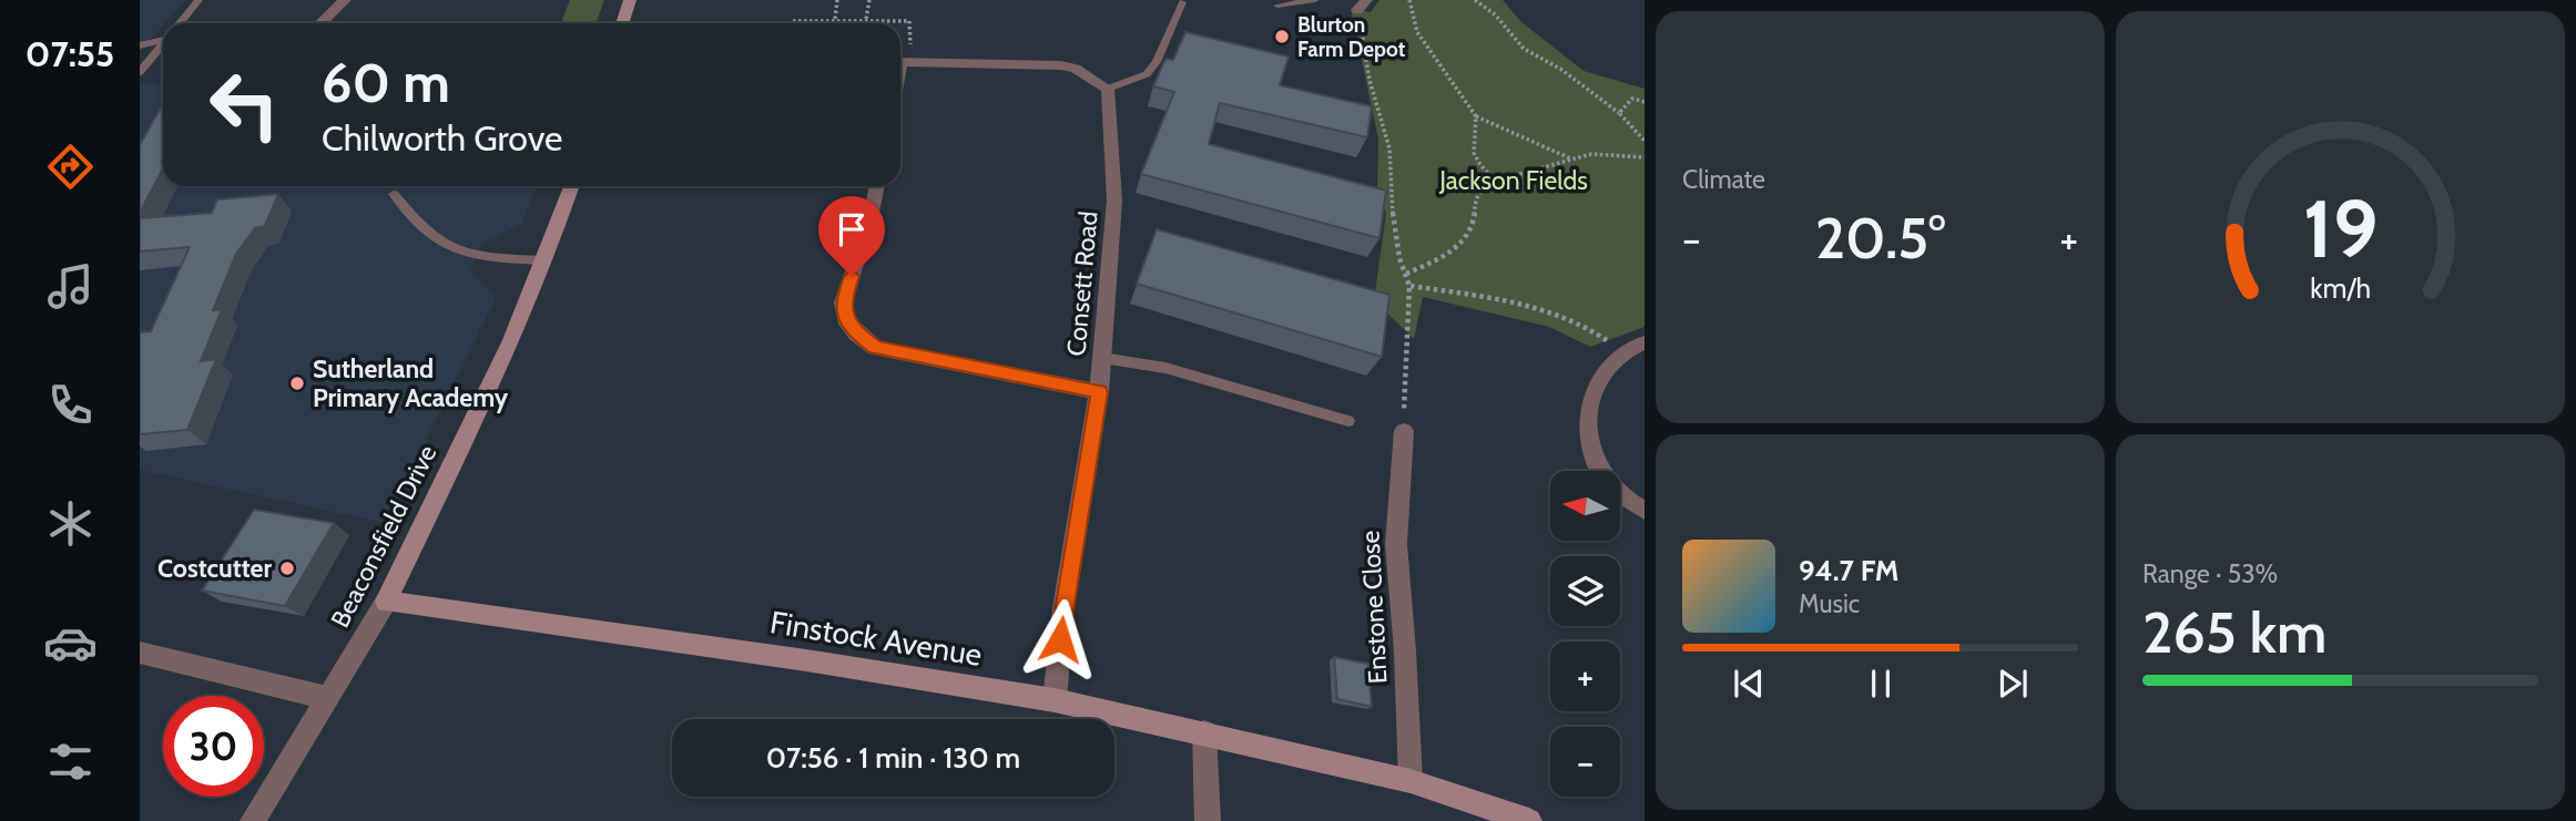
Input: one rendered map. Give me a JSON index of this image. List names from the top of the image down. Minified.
{"streets":{"street":["Consett Road","Beaconsfield Drive","Enstone Close","Finstock Avenue"]},"crossings":[["Consett Road","Finstock Avenue"],["Beaconsfield Drive","Finstock Avenue"],["Enstone Close","Finstock Avenue"]],"parks":["Jackson Fields"],"places":["Blurton Farm Depot","Sutherland Primary Academy","Costcutter"],"north":"left","page":{"tabs":"07:55","tile":["Climate",["Range · 53%","265 km"]],"turn":["60 m","Chilworth Grove"],"heat":["−","20.5°","+"],"map_buttons":["+","−"],"song":["94.7 FM","Music"],"limit":"30","trip":"07:56 · 1 min · 130 m","gauge":["19","km/h"]}}
